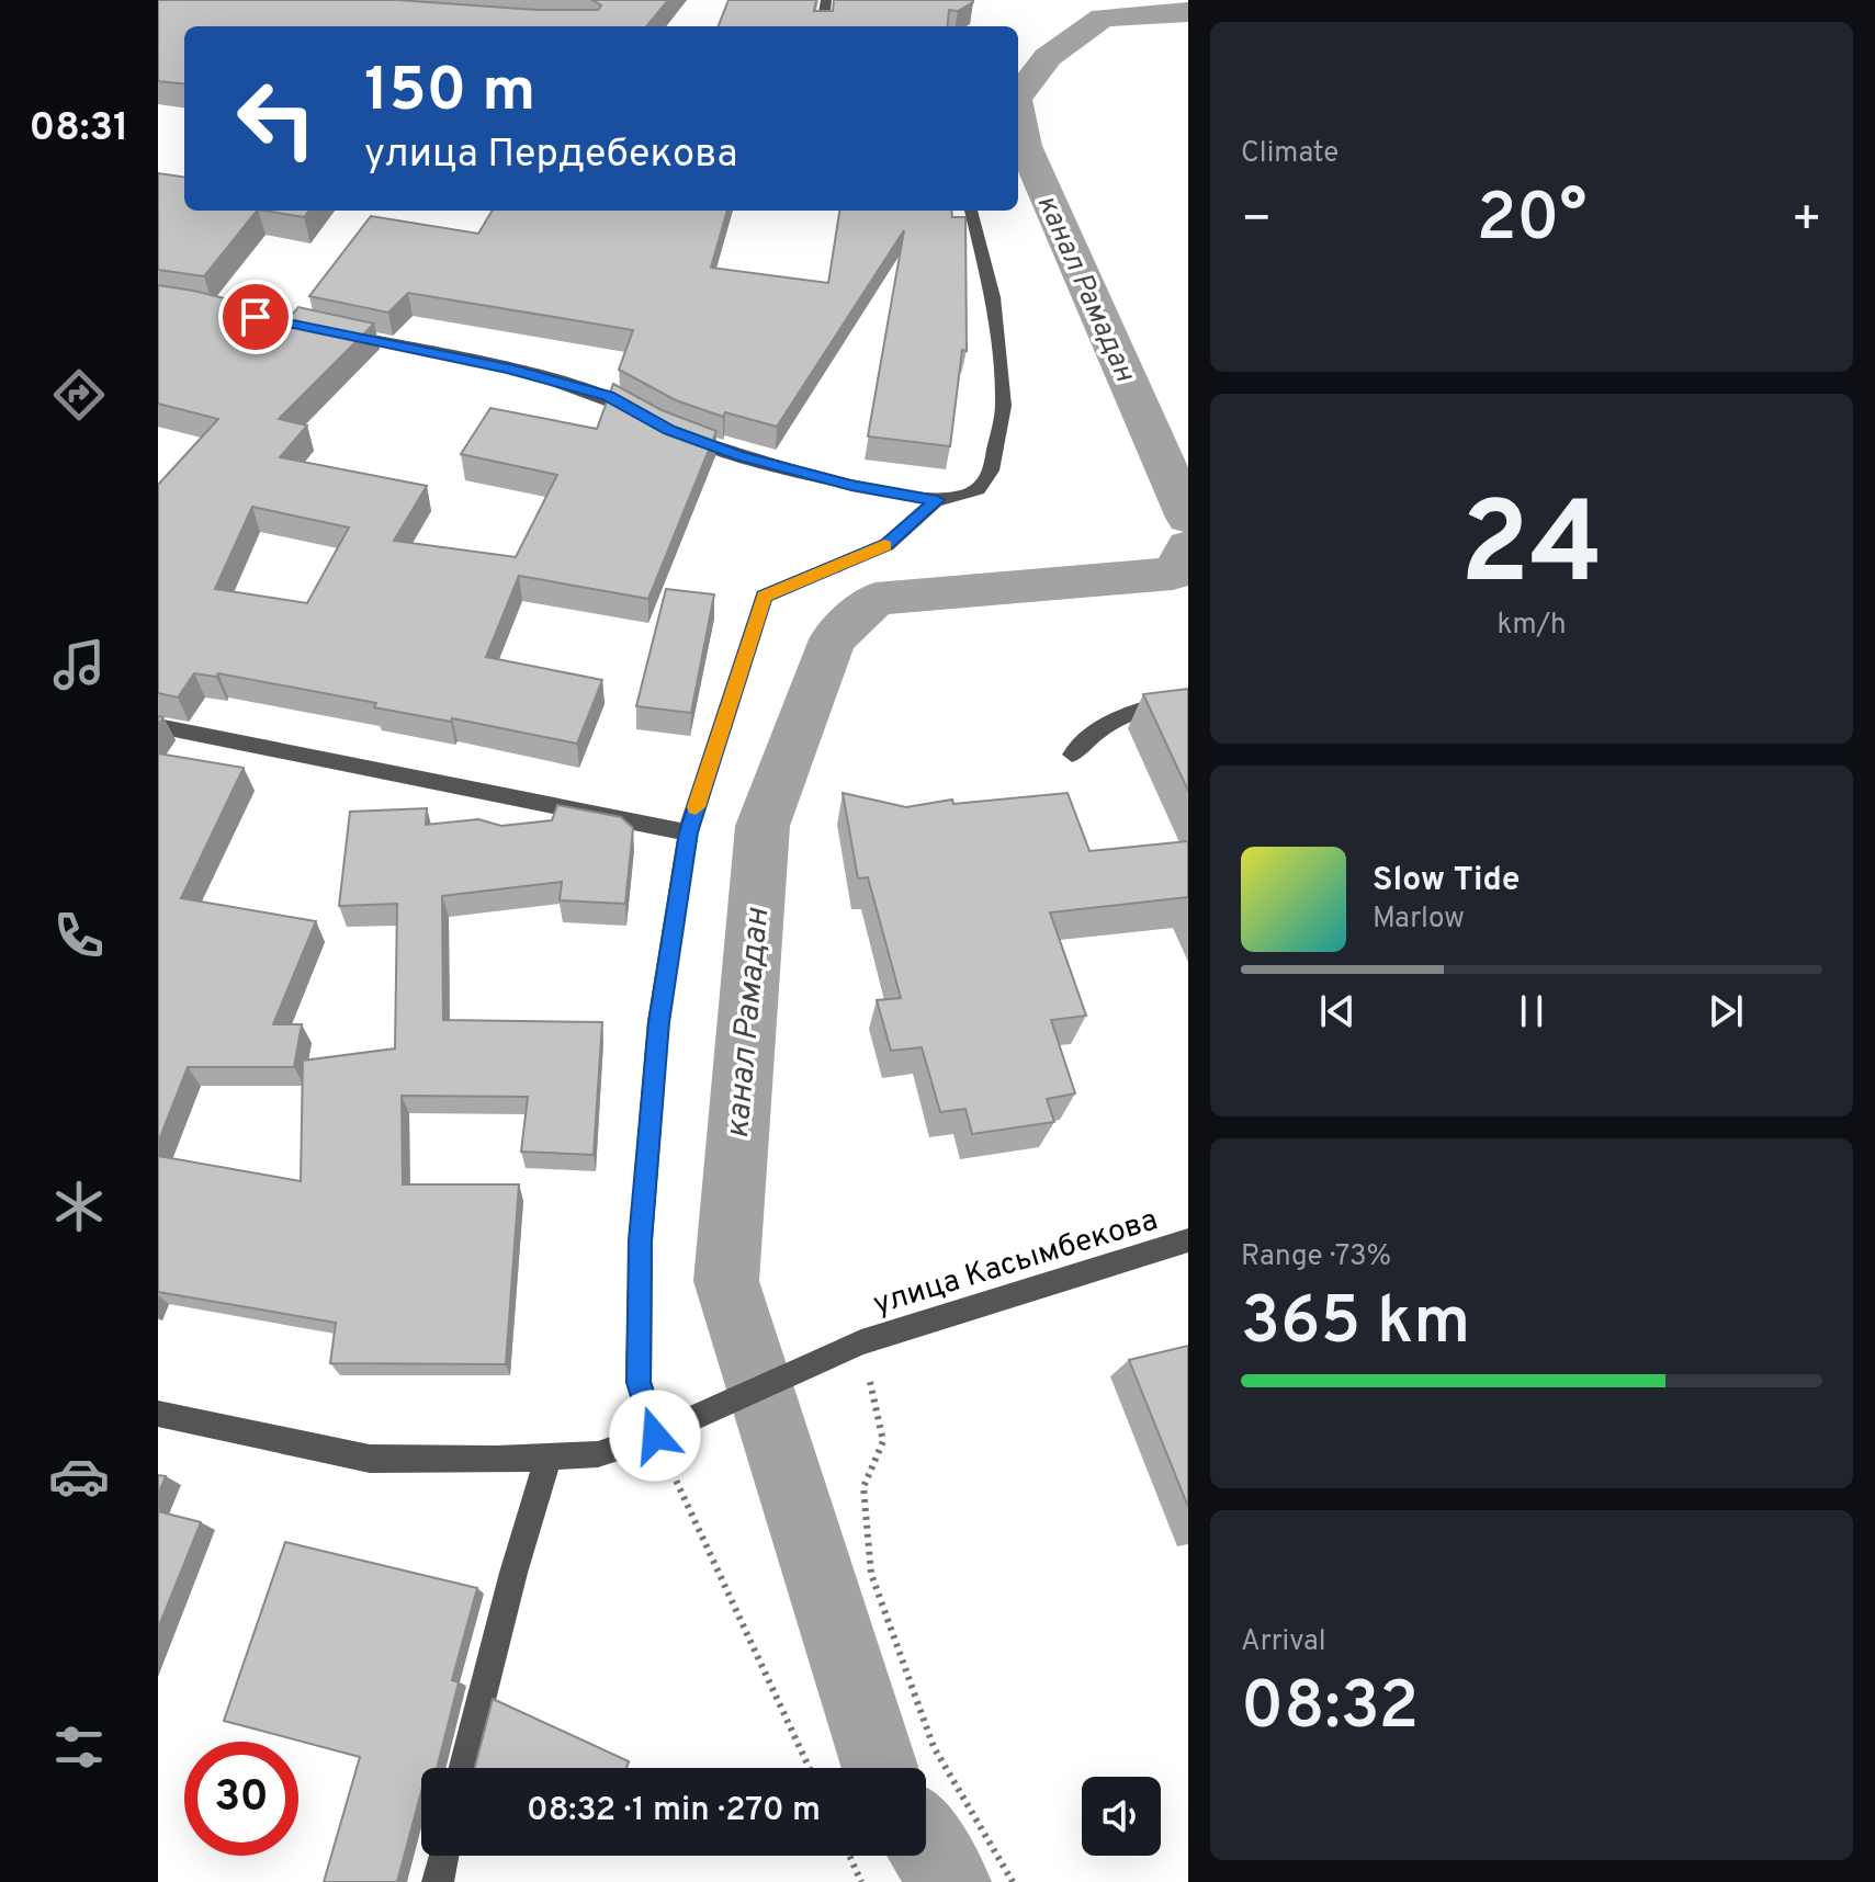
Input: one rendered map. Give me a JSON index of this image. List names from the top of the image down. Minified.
{"streets":{"street":["улица Касымбекова"]},"water":["канал Рамадан"],"page":{"tabs":"08:31","tile":["Climate",["24","km/h"],["Range · 73%","365 km"],["Arrival","08:32"]],"turn":["150 m","улица Пердебекова"],"heat":["−","20°","+"],"song":["Slow Tide","Marlow"],"limit":"30","trip":"08:32 · 1 min · 270 m"}}
